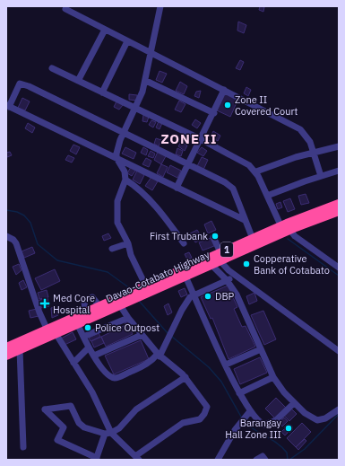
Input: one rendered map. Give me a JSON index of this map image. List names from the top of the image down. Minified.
{"streets":{"highway":["1","Davao-Cotabato Highway"]},"districts":["ZONE II"],"places":{"other":["Zone II Covered Court","First Trubank","Copperative Bank of Cotabato","DBP","Police Outpost","Barangay Hall Zone III"],"health":["Med Core Hospital"]}}
